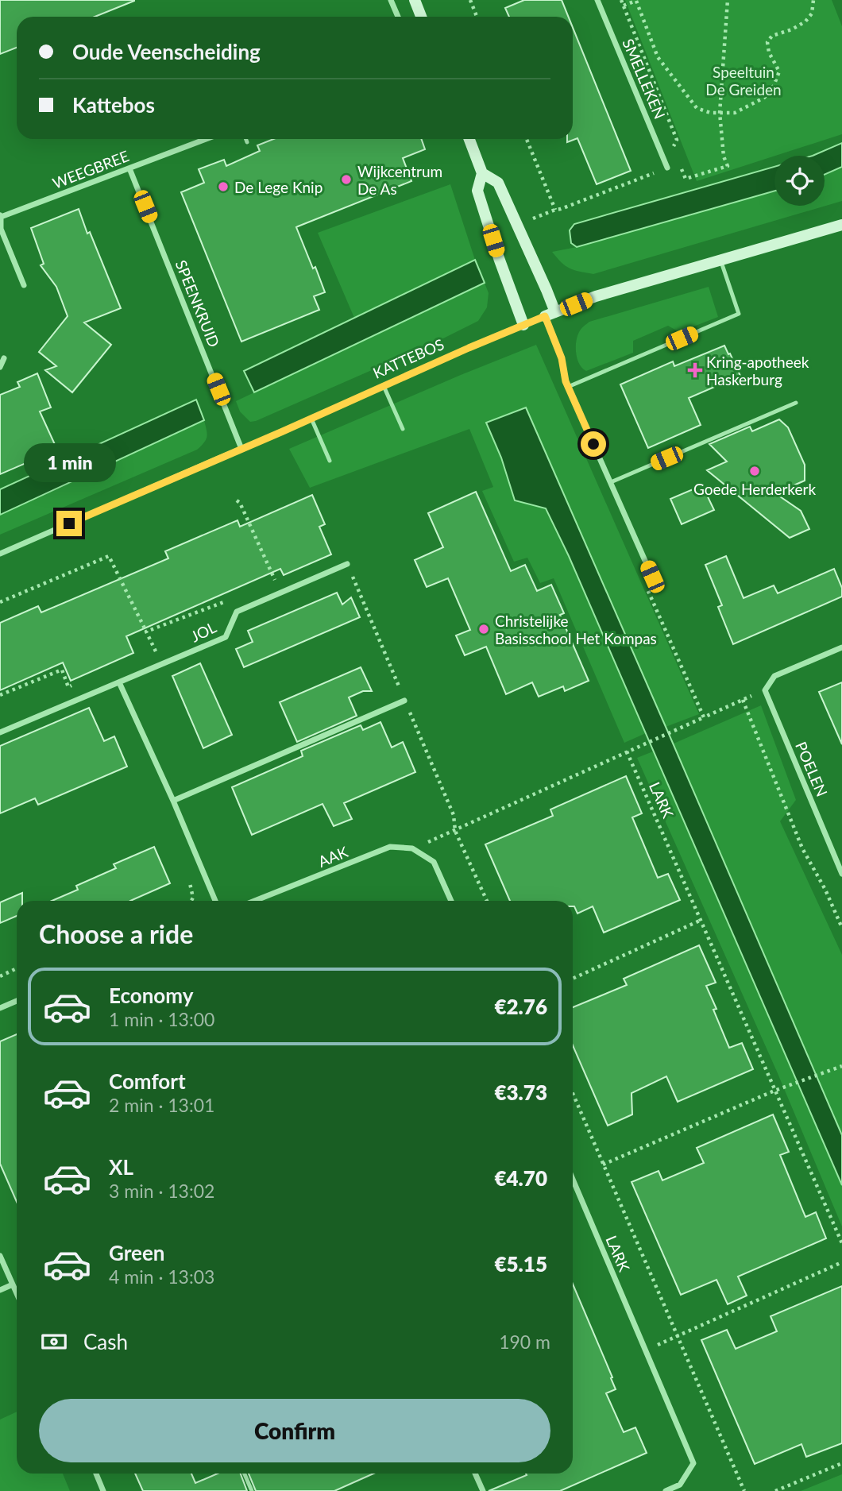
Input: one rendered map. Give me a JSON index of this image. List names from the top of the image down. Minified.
{"streets":{"street":["SMELLEKEN","WEEGBREE","SPEENKRUID","KATTEBOS","JOL","POELEN","LARK","AAK"]},"crossings":[["WEEGBREE","SPEENKRUID"],["SPEENKRUID","KATTEBOS"]],"parks":["Speeltuin De Greiden"],"places":{"other":["Wijkcentrum De As","De Lege Knip","Goede Herderkerk","Christelijke Basisschool Het Kompas"],"health":["Kring-apotheek Haskerburg"]},"page":{"banner":["Oude Veenscheiding","Kattebos"],"bubble":"1 min","heading":"Choose a ride","list":[{"name":"Economy","note":"1 min · 13:00","value":"€2.76"},{"name":"Comfort","note":"2 min · 13:01","value":"€3.73"},{"name":"XL","note":"3 min · 13:02","value":"€4.70"},{"name":"Green","note":"4 min · 13:03","value":"€5.15"}],"pay":["Cash","190 m"],"buttons":"Confirm"}}
